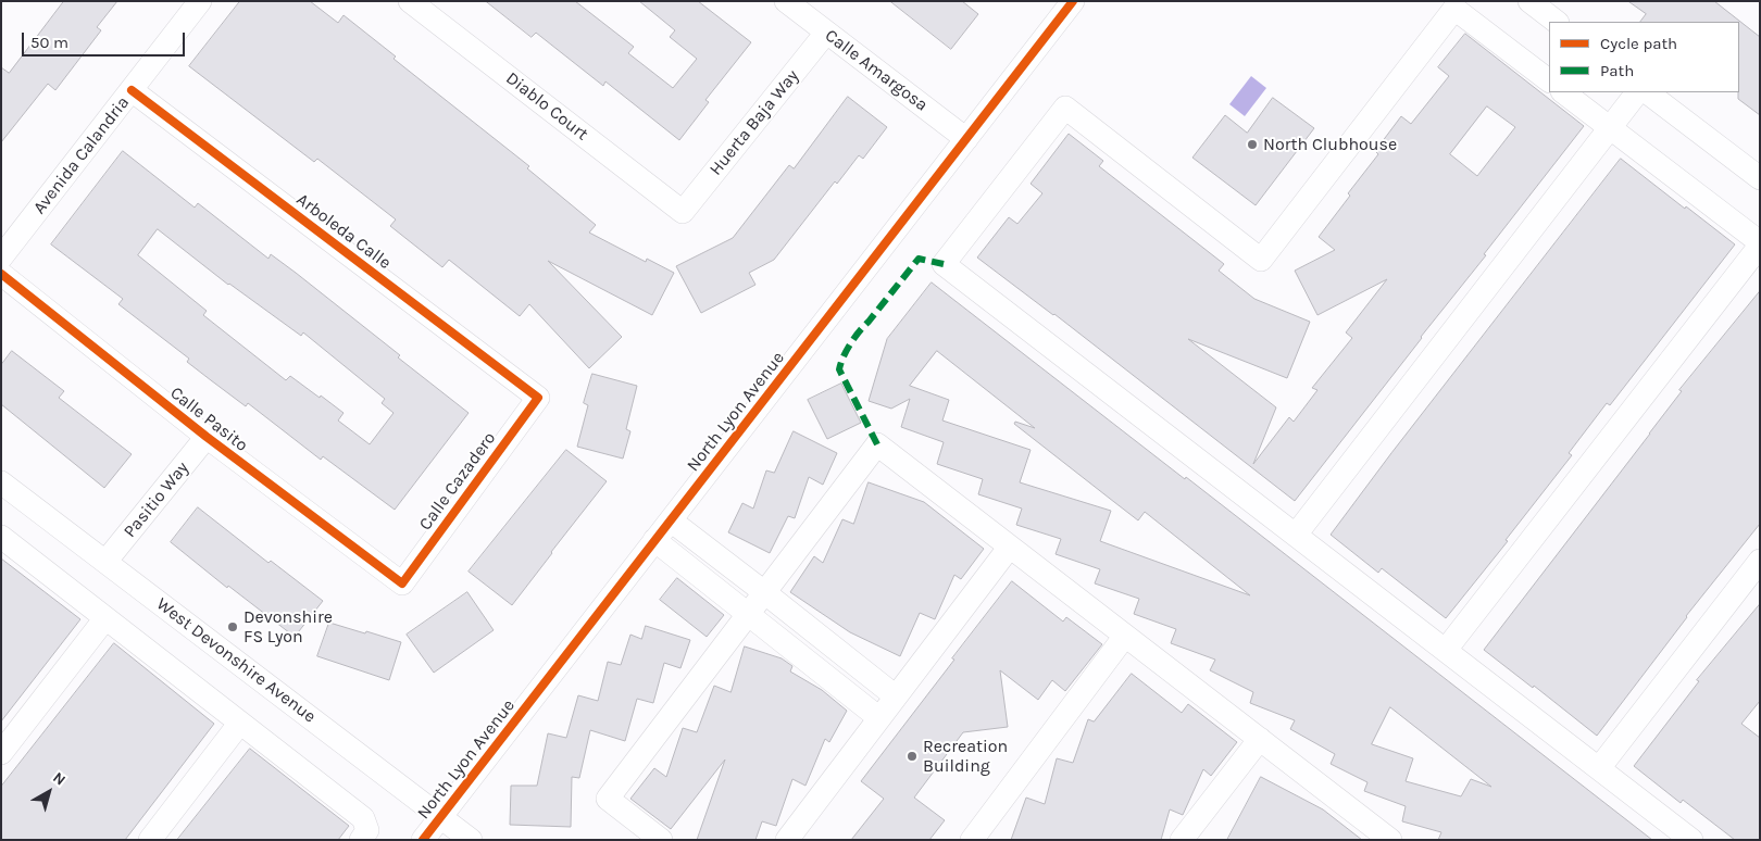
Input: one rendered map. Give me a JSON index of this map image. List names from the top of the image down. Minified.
{"streets":{"street":["Calle Amargosa","Diablo Court","Huerta Baja Way","Avenida Calandria","Arboleda Calle","North Lyon Avenue","Calle Pasito","Calle Cazadero","Pasitio Way","West Devonshire Avenue"]},"crossings":[["Calle Amargosa","Huerta Baja Way"],["Calle Amargosa","North Lyon Avenue"],["Diablo Court","Huerta Baja Way"],["Avenida Calandria","Arboleda Calle"],["Arboleda Calle","Calle Cazadero"],["North Lyon Avenue","West Devonshire Avenue"],["Calle Pasito","Calle Cazadero"],["Calle Pasito","Pasitio Way"],["Pasitio Way","West Devonshire Avenue"]],"places":["North Clubhouse","Devonshire FS Lyon","Recreation Building"],"legend":["Cycle path","Path"],"scale_bar":"50 m","north":"top right"}
